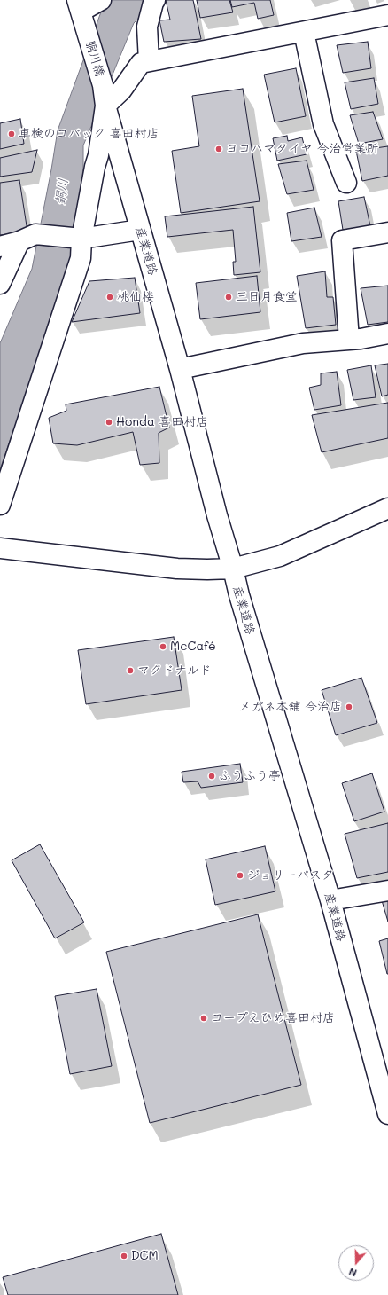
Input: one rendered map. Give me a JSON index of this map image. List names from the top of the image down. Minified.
{"streets":{"street":["胴川橋","産業道路"]},"crossings":[["胴川橋","産業道路"]],"water":["銅川"],"places":["車検のコバック 喜田村店","ヨコハマタイヤ 今治営業所","桃仙楼","三日月食堂","Honda 喜田村店","McCafé","マクドナルド","メガネ本舗 今治店","ふうふう亭","ジョリーパスタ","コープえひめ喜田村店","DCM"],"north":"bottom"}
